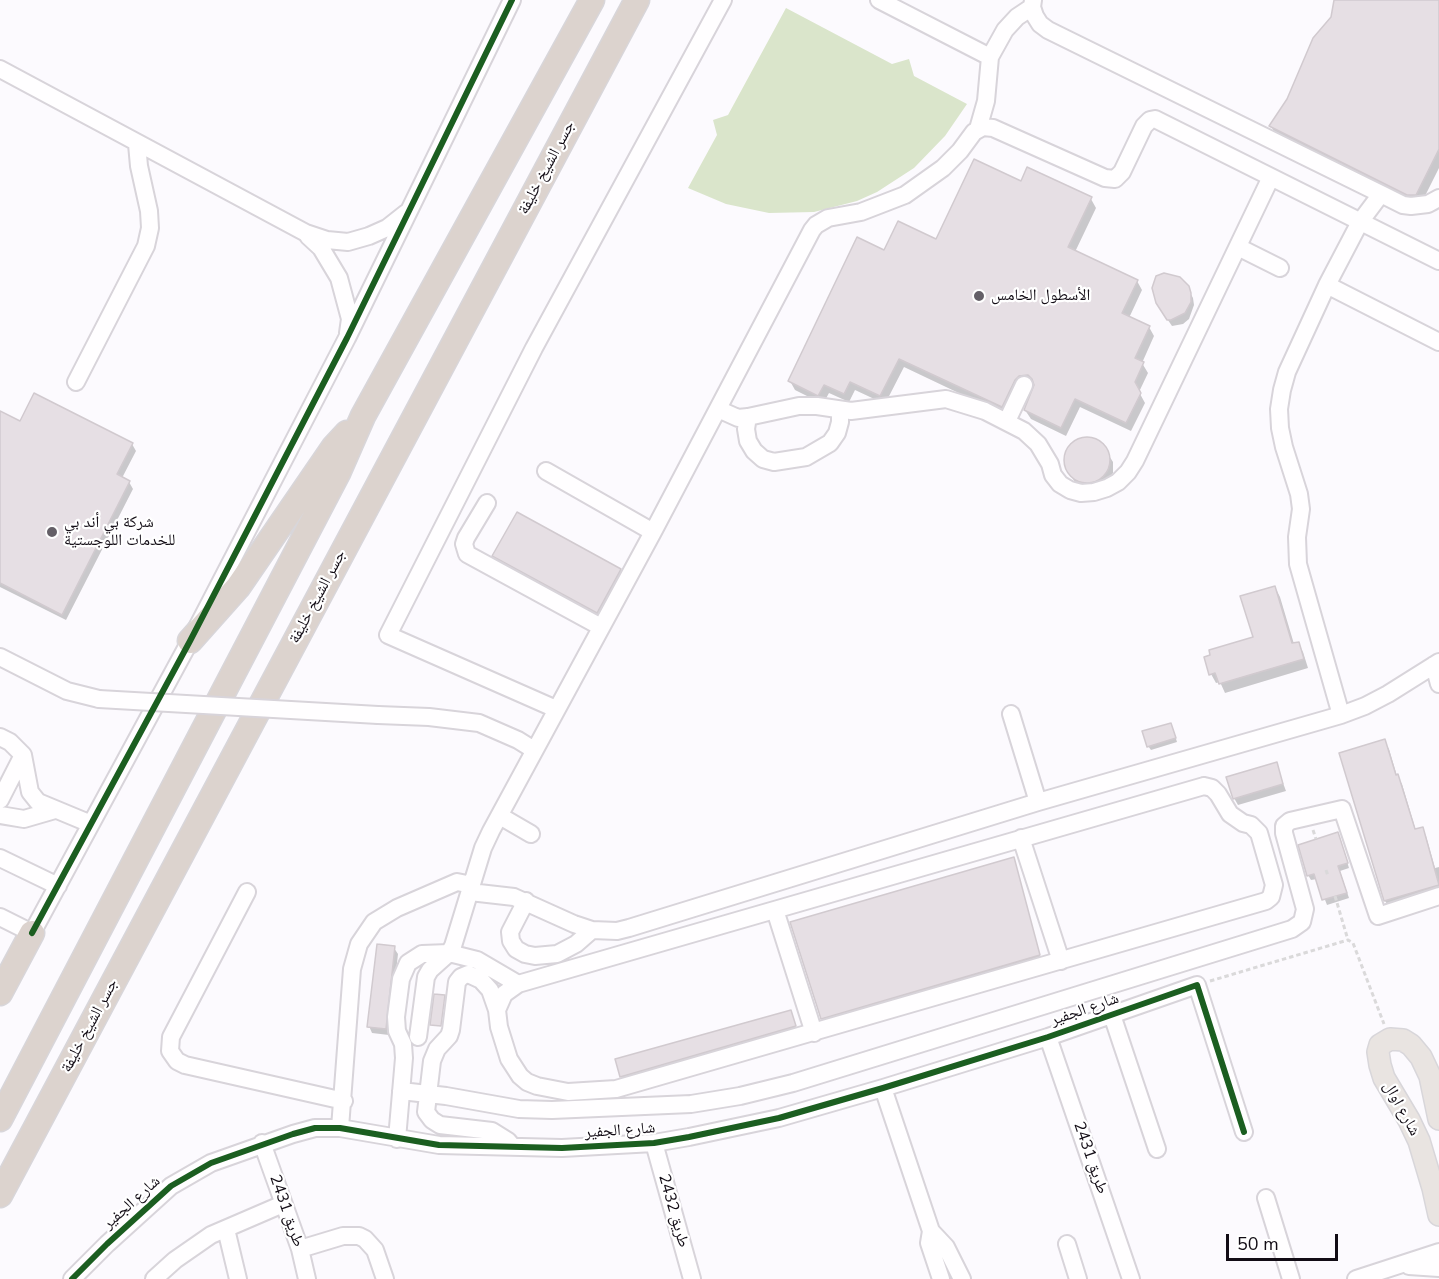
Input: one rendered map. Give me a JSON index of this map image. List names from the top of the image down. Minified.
{"streets":{"highway":["جسر الشيخ خليفة"],"main road":["شارع اوال"],"street":["شارع الجفير","طريق 2431","طريق 2432"]},"crossings":[["شارع الجفير","طريق 2431"],["شارع الجفير","طريق 2432"]],"places":["الأسطول الخامس","شركة بي أند بي للخدمات اللوجستية"],"scale_bar":"50 m"}
